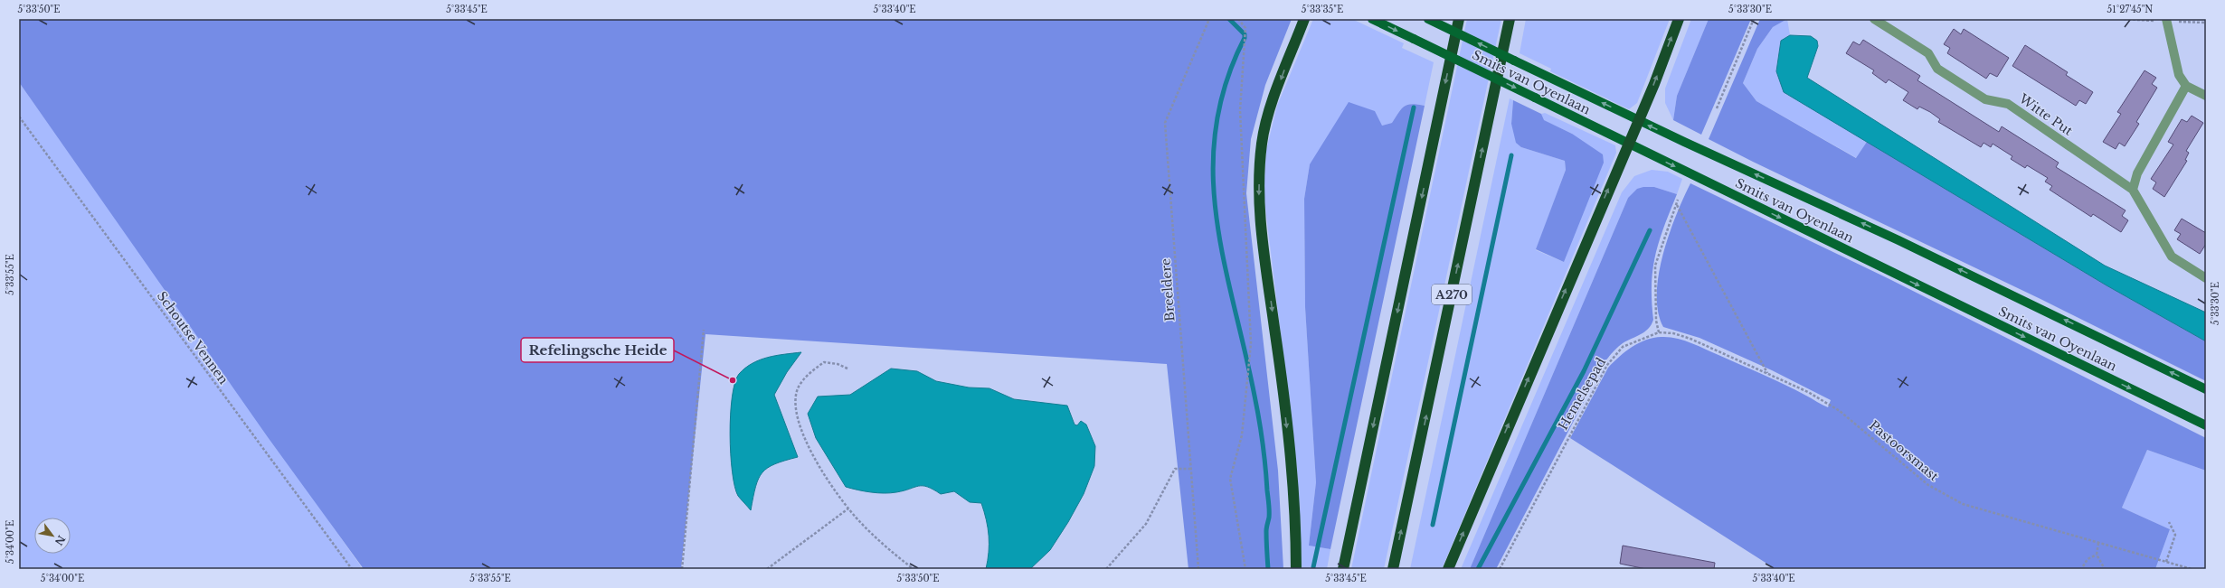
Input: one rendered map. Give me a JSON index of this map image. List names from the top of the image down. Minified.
{"streets":{"highway":["A270"],"main road":["Smits van Oyenlaan"],"street":["Witte Put"],"path":["Breeldere","Schoutse Vennen","Hemelsepad","Pastoorsmast"]},"crossings":[["Hemelsepad","Pastoorsmast"]],"places":["Refelingsche Heide"],"north":"bottom right","coordinates":["5°33'50\"E","5°33'45\"E","5°33'40\"E","5°33'35\"E","5°33'30\"E","51°27'45\"N","5°33'55\"E","5°34'00\"E"]}
